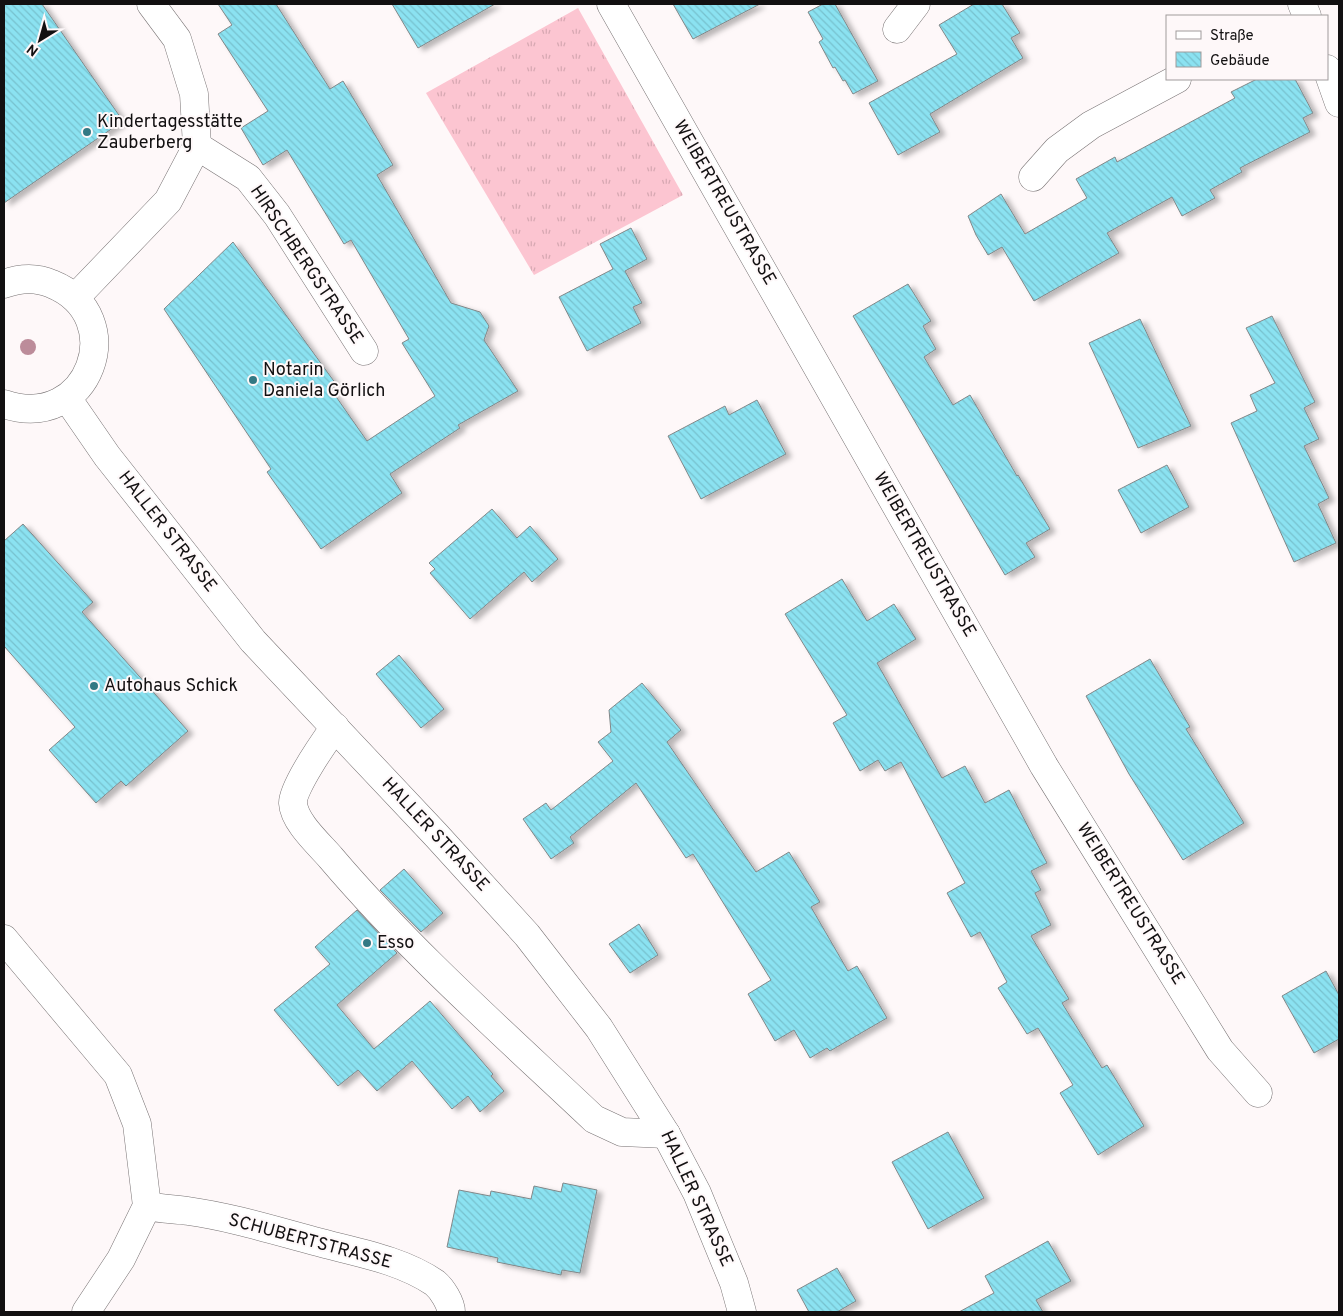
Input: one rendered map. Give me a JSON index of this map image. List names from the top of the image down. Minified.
{"streets":{"street":["WEIBERTREUSTRASSE","HIRSCHBERGSTRASSE","HALLER STRASSE","SCHUBERTSTRASSE"]},"places":["Kindertagesstätte Zauberberg","Notarin Daniela Görlich","Autohaus Schick","Esso"],"legend":["Straße","Gebäude"],"north":"bottom left"}
